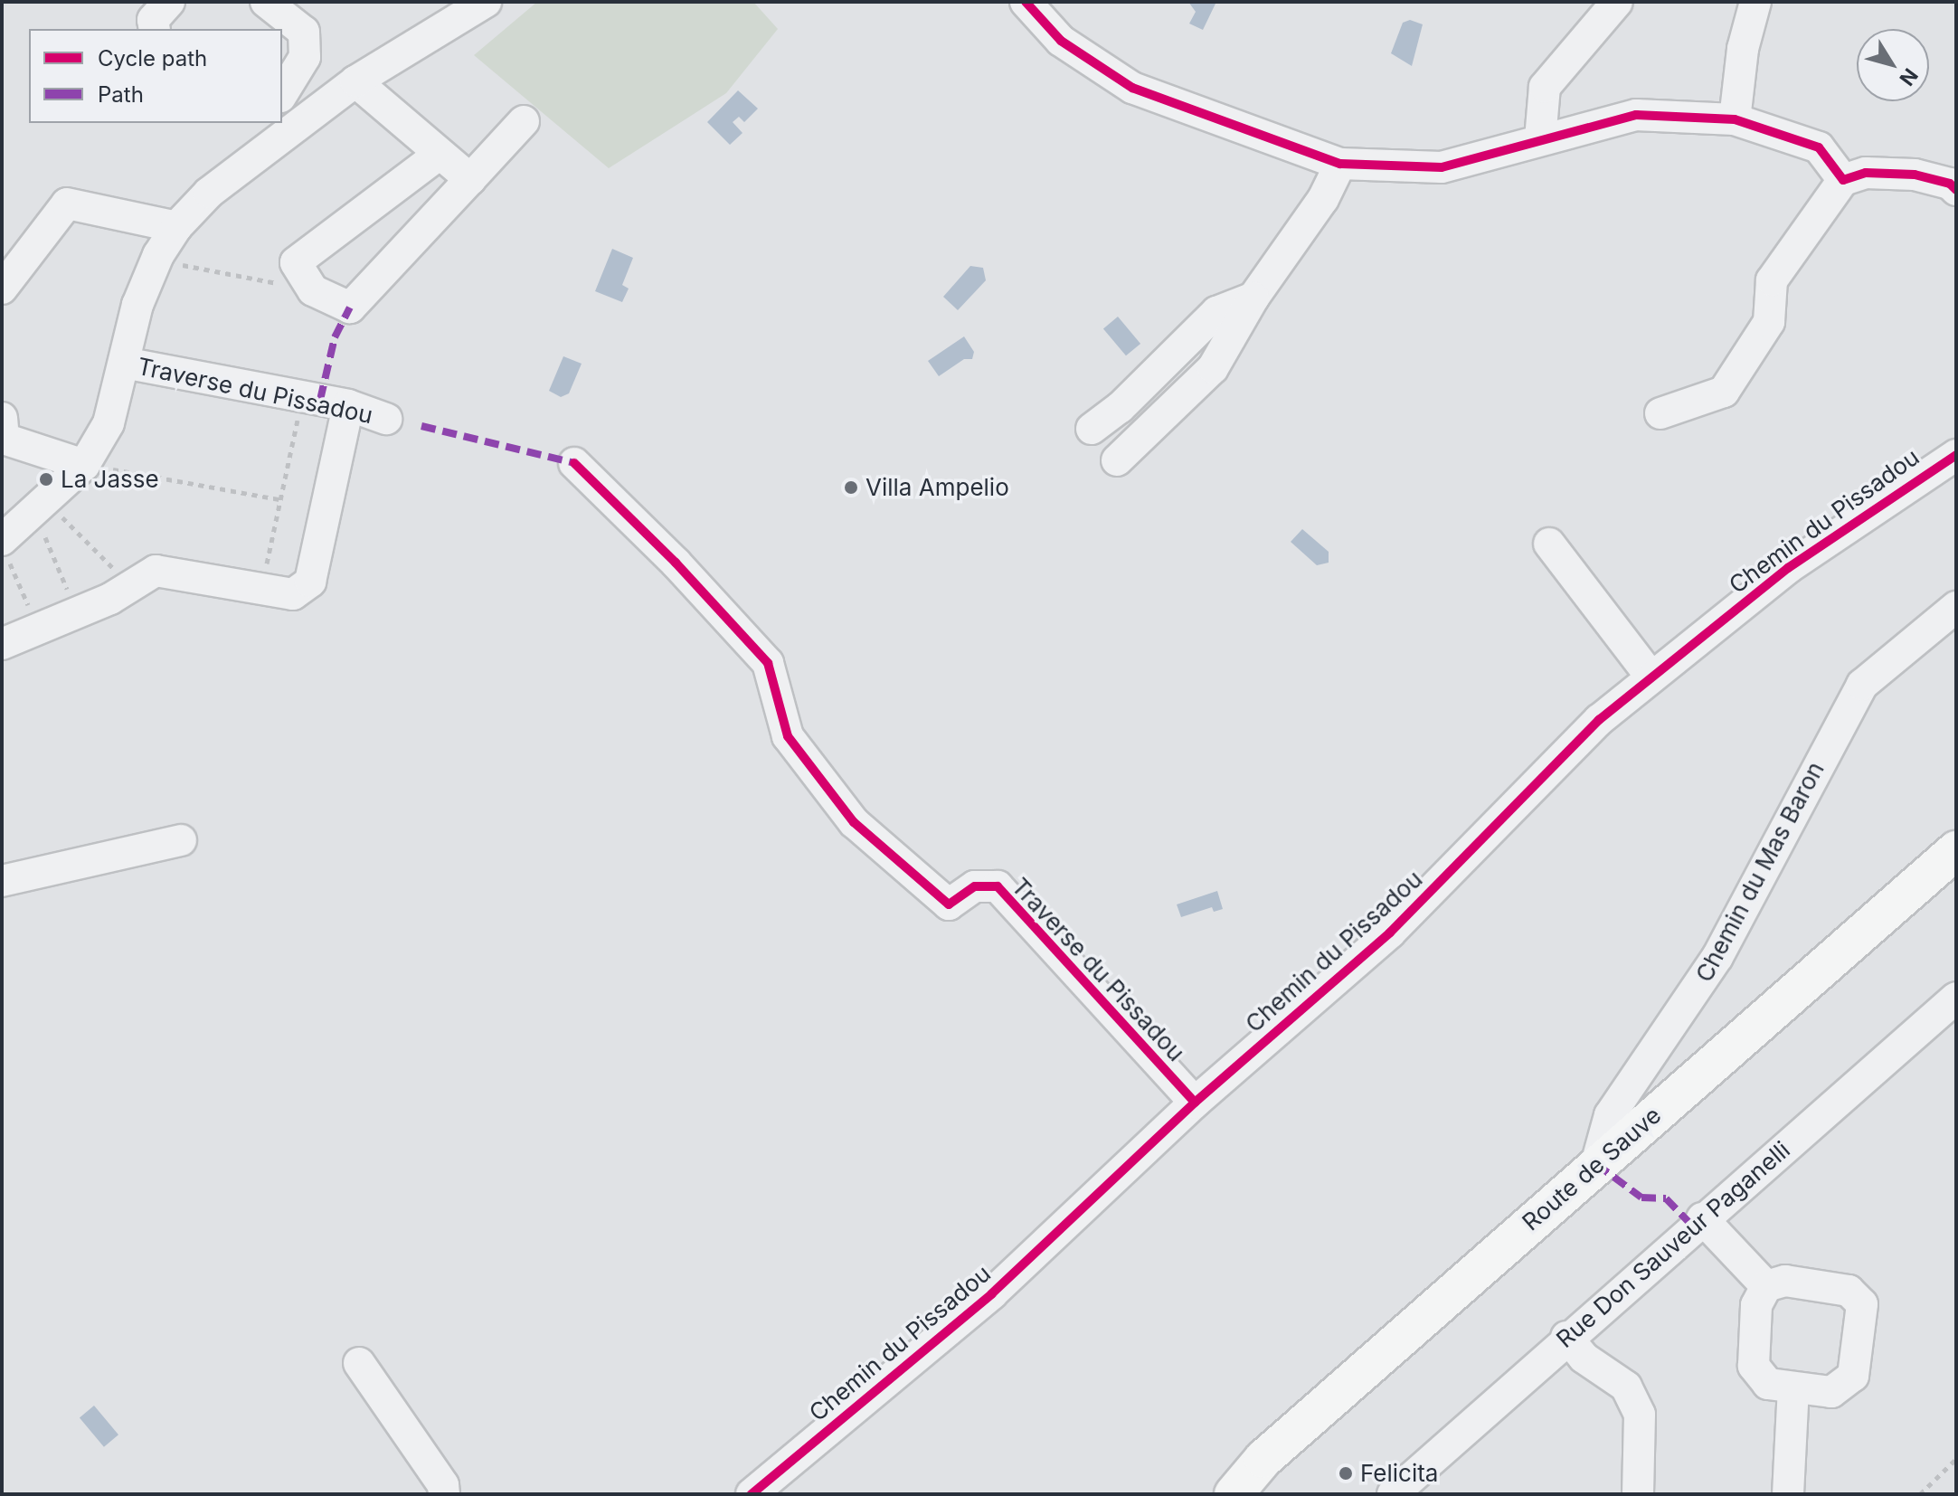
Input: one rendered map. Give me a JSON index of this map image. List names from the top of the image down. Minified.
{"streets":{"main road":["Route de Sauve"],"street":["Traverse du Pissadou","Chemin du Pissadou","Chemin du Mas Baron","Rue Don Sauveur Paganelli"]},"crossings":[["Traverse du Pissadou","Chemin du Pissadou"],["Chemin du Mas Baron","Route de Sauve"]],"places":["La Jasse","Villa Ampelio","Felicita"],"legend":["Cycle path","Path"],"north":"bottom right"}
